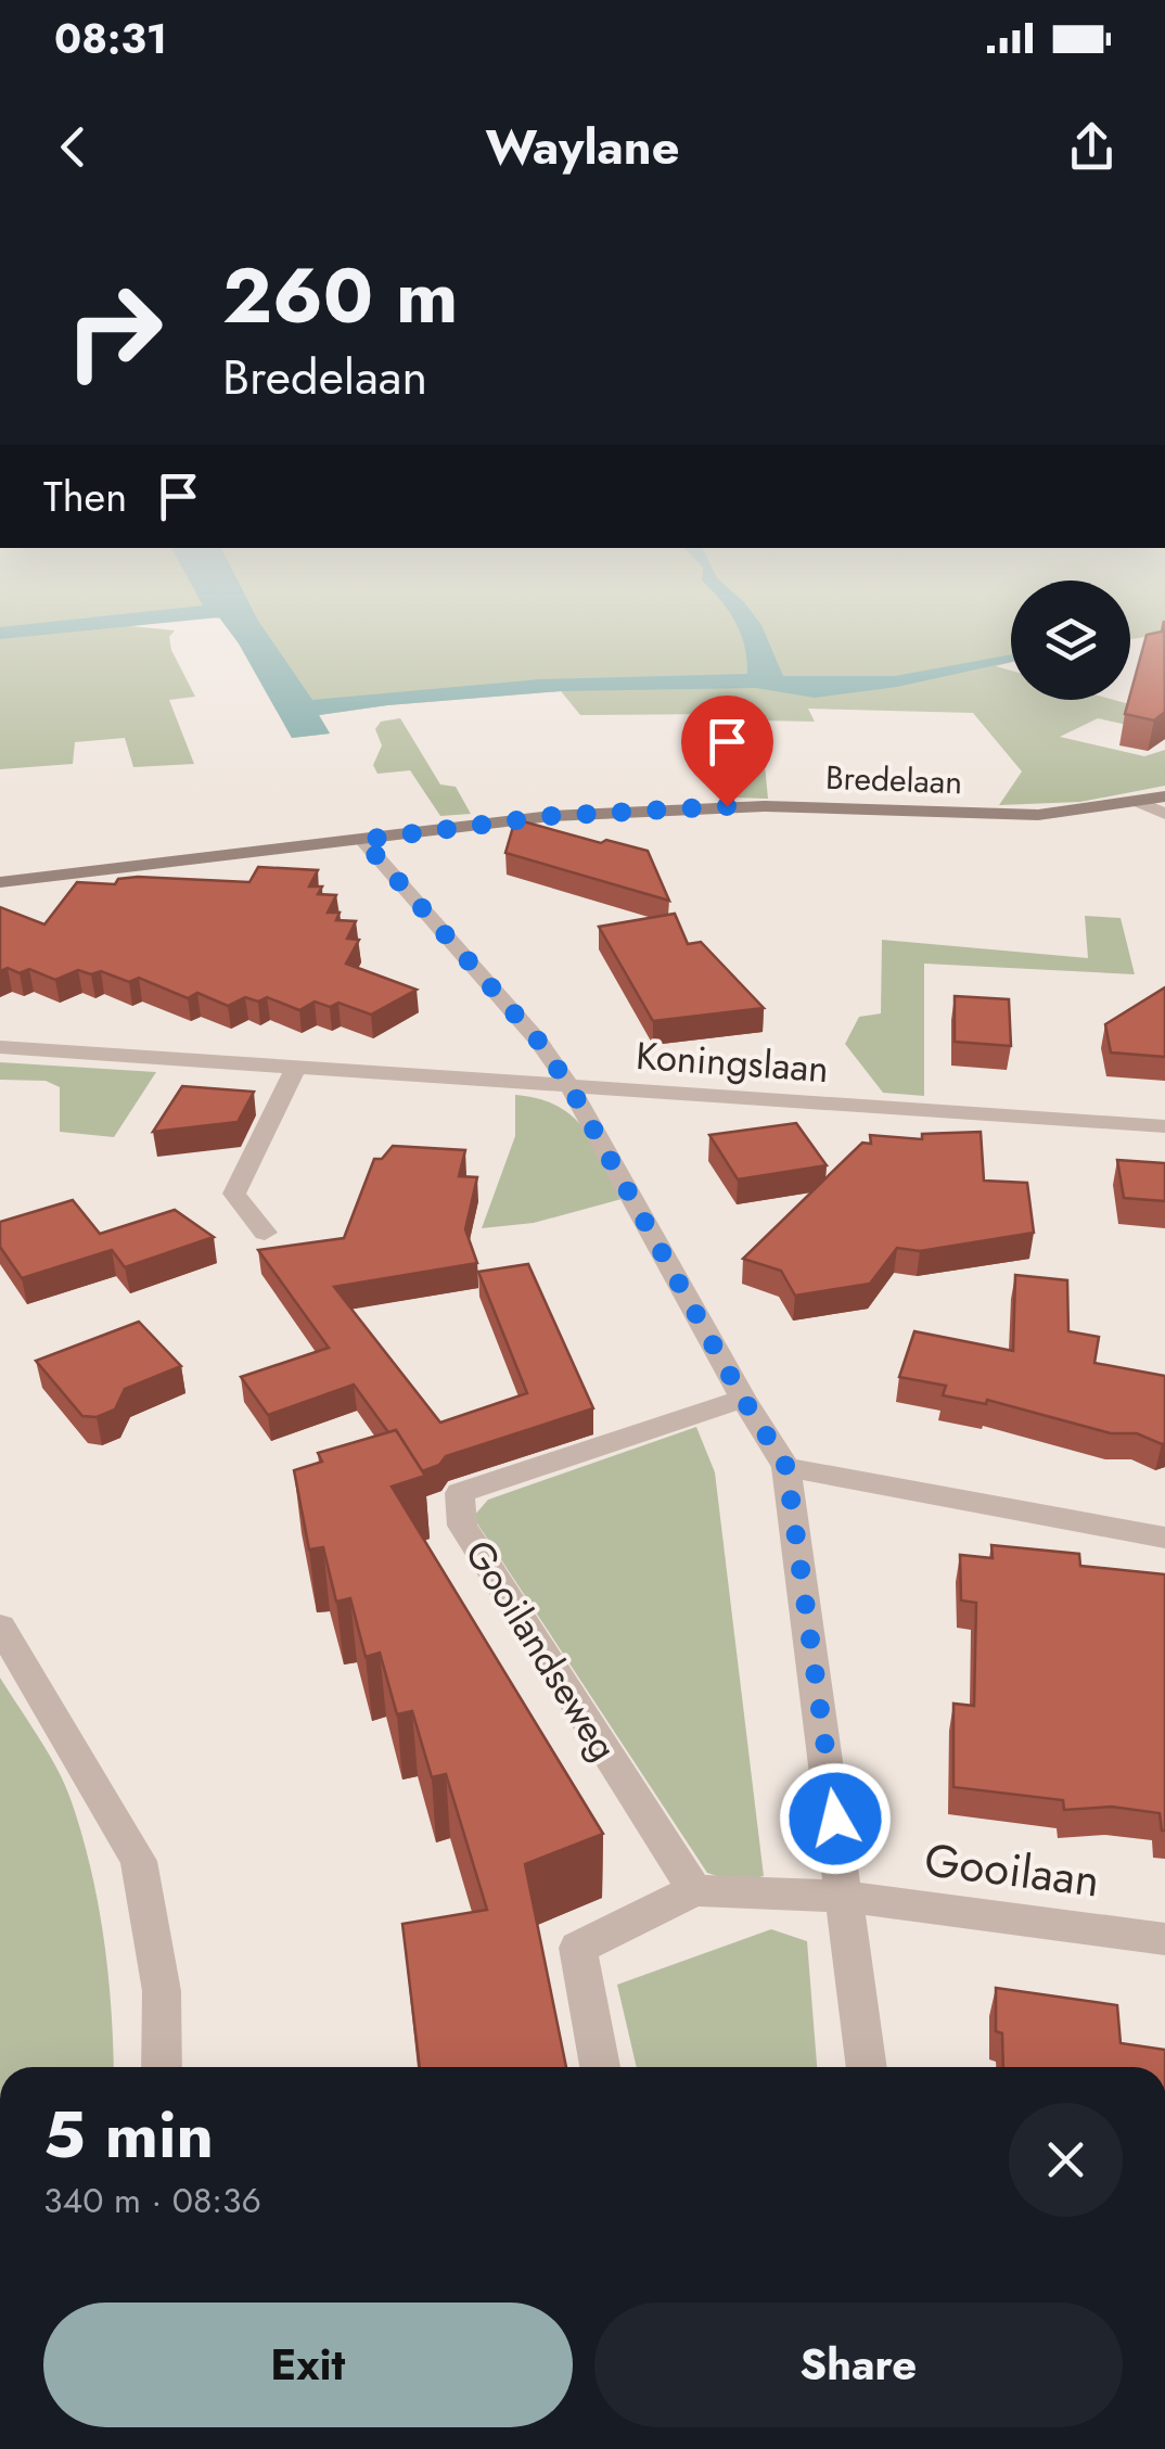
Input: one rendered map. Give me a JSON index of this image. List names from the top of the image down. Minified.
{"streets":{"main road":["Bredelaan"],"street":["Koningslaan","Gooilandseweg","Gooilaan"]},"page":{"status":"08:31","header":"Waylane","turn":["260 m","Bredelaan"],"then":"Then","heading":["5 min","340 m · 08:36"],"buttons":["Exit","Share"]}}
